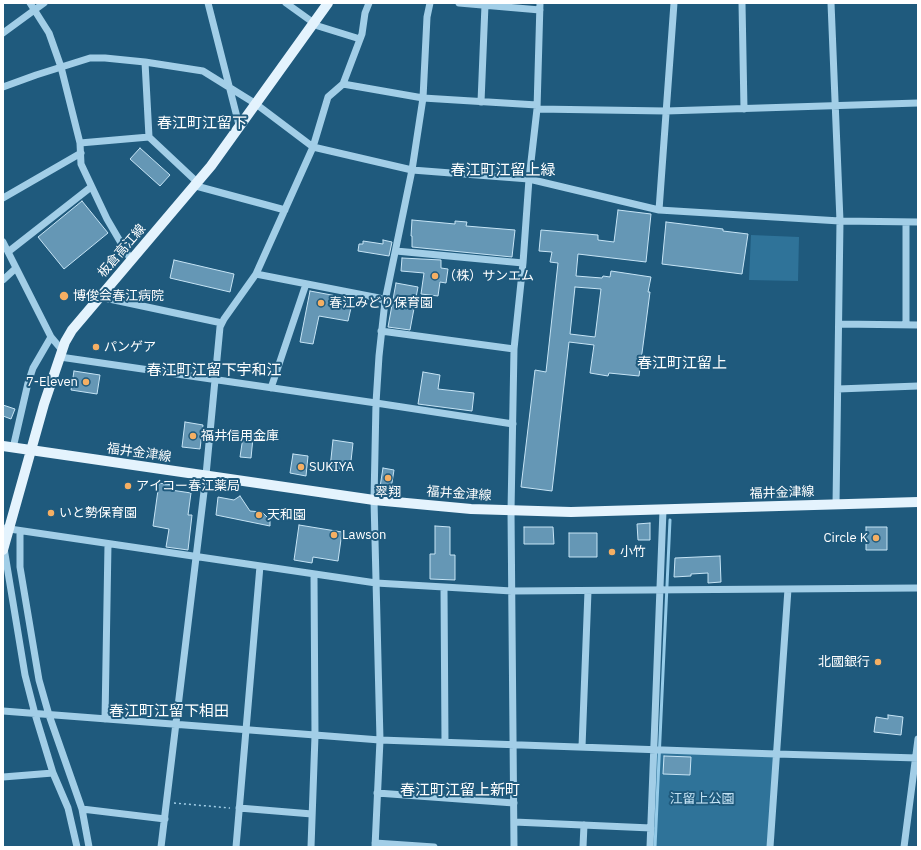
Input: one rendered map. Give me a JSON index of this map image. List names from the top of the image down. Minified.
{"streets":{"main road":["板倉高江線","福井金津線"]},"crossings":[["板倉高江線","福井金津線"]],"districts":["春江町江留下","春江町江留上緑","春江町江留上","春江町江留下宇和江","春江町江留下相田","春江町江留上新町"],"parks":["江留上公園"],"places":["（株）サンエム","博俊会春江病院","春江みどり保育園","パンゲア","7-Eleven","福井信用金庫","SUKIYA","翠翔","アイコー春江薬局","いと勢保育園","天和園","Lawson","Circle K","小竹","北國銀行"]}
